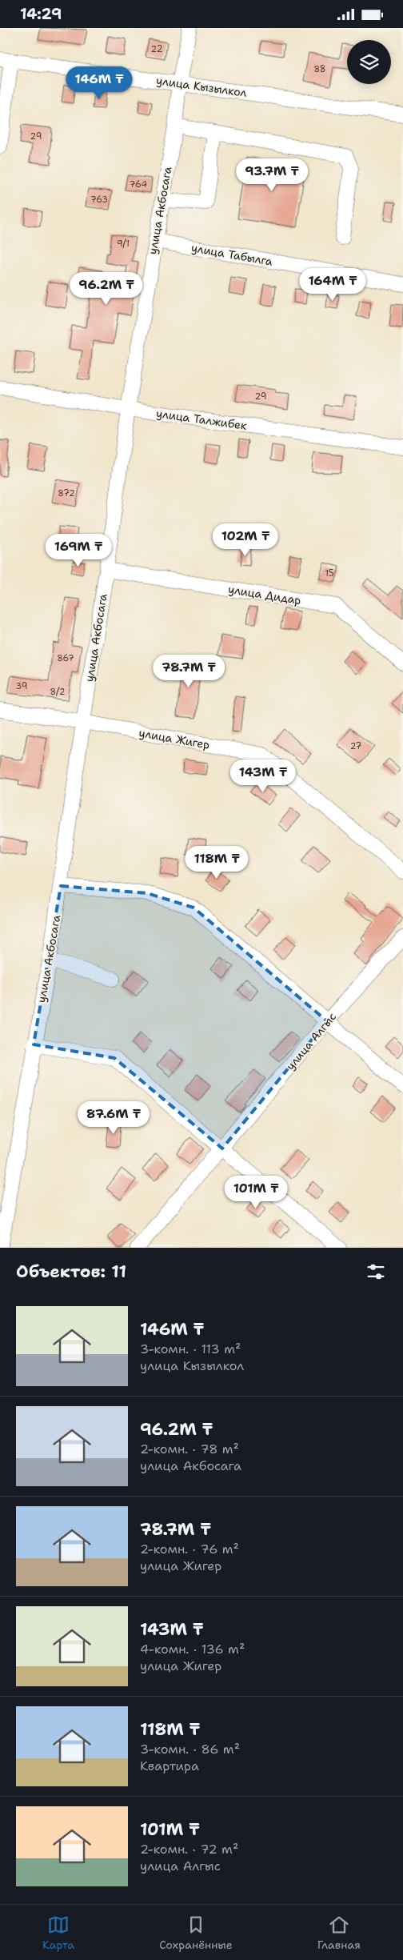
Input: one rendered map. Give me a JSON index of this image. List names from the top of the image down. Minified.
{"streets":{"street":["улица Кызылкол","улица Акбосага","улица Табылга","улица Талжибек","улица Дидар","улица Жигер","улица Алгыс"]},"crossings":[["улица Кызылкол","улица Акбосага"],["улица Акбосага","улица Табылга"],["улица Акбосага","улица Талжибек"],["улица Акбосага","улица Дидар"],["улица Акбосага","улица Жигер"]],"house_numbers":["22","88","29","764","763","9/1","29","872","15","867","39","8/2","27"],"page":{"status":"14:29","price":["146M ₸","93.7M ₸","164M ₸","96.2M ₸","102M ₸","169M ₸","78.7M ₸","143M ₸","118M ₸","87.6M ₸","101M ₸"],"heading":"Объектов: 11","list":[{"name":"146M ₸","note":"3-комн. · 113 m² · улица Кызылкол"},{"name":"96.2M ₸","note":"2-комн. · 78 m² · улица Акбосага"},{"name":"78.7M ₸","note":"2-комн. · 76 m² · улица Жигер"},{"name":"143M ₸","note":"4-комн. · 136 m² · улица Жигер"},{"name":"118M ₸","note":"3-комн. · 86 m² · Квартира"},{"name":"101M ₸","note":"2-комн. · 72 m² · улица Алгыс"}],"tabs":["Карта","Сохранённые","Главная"]}}
